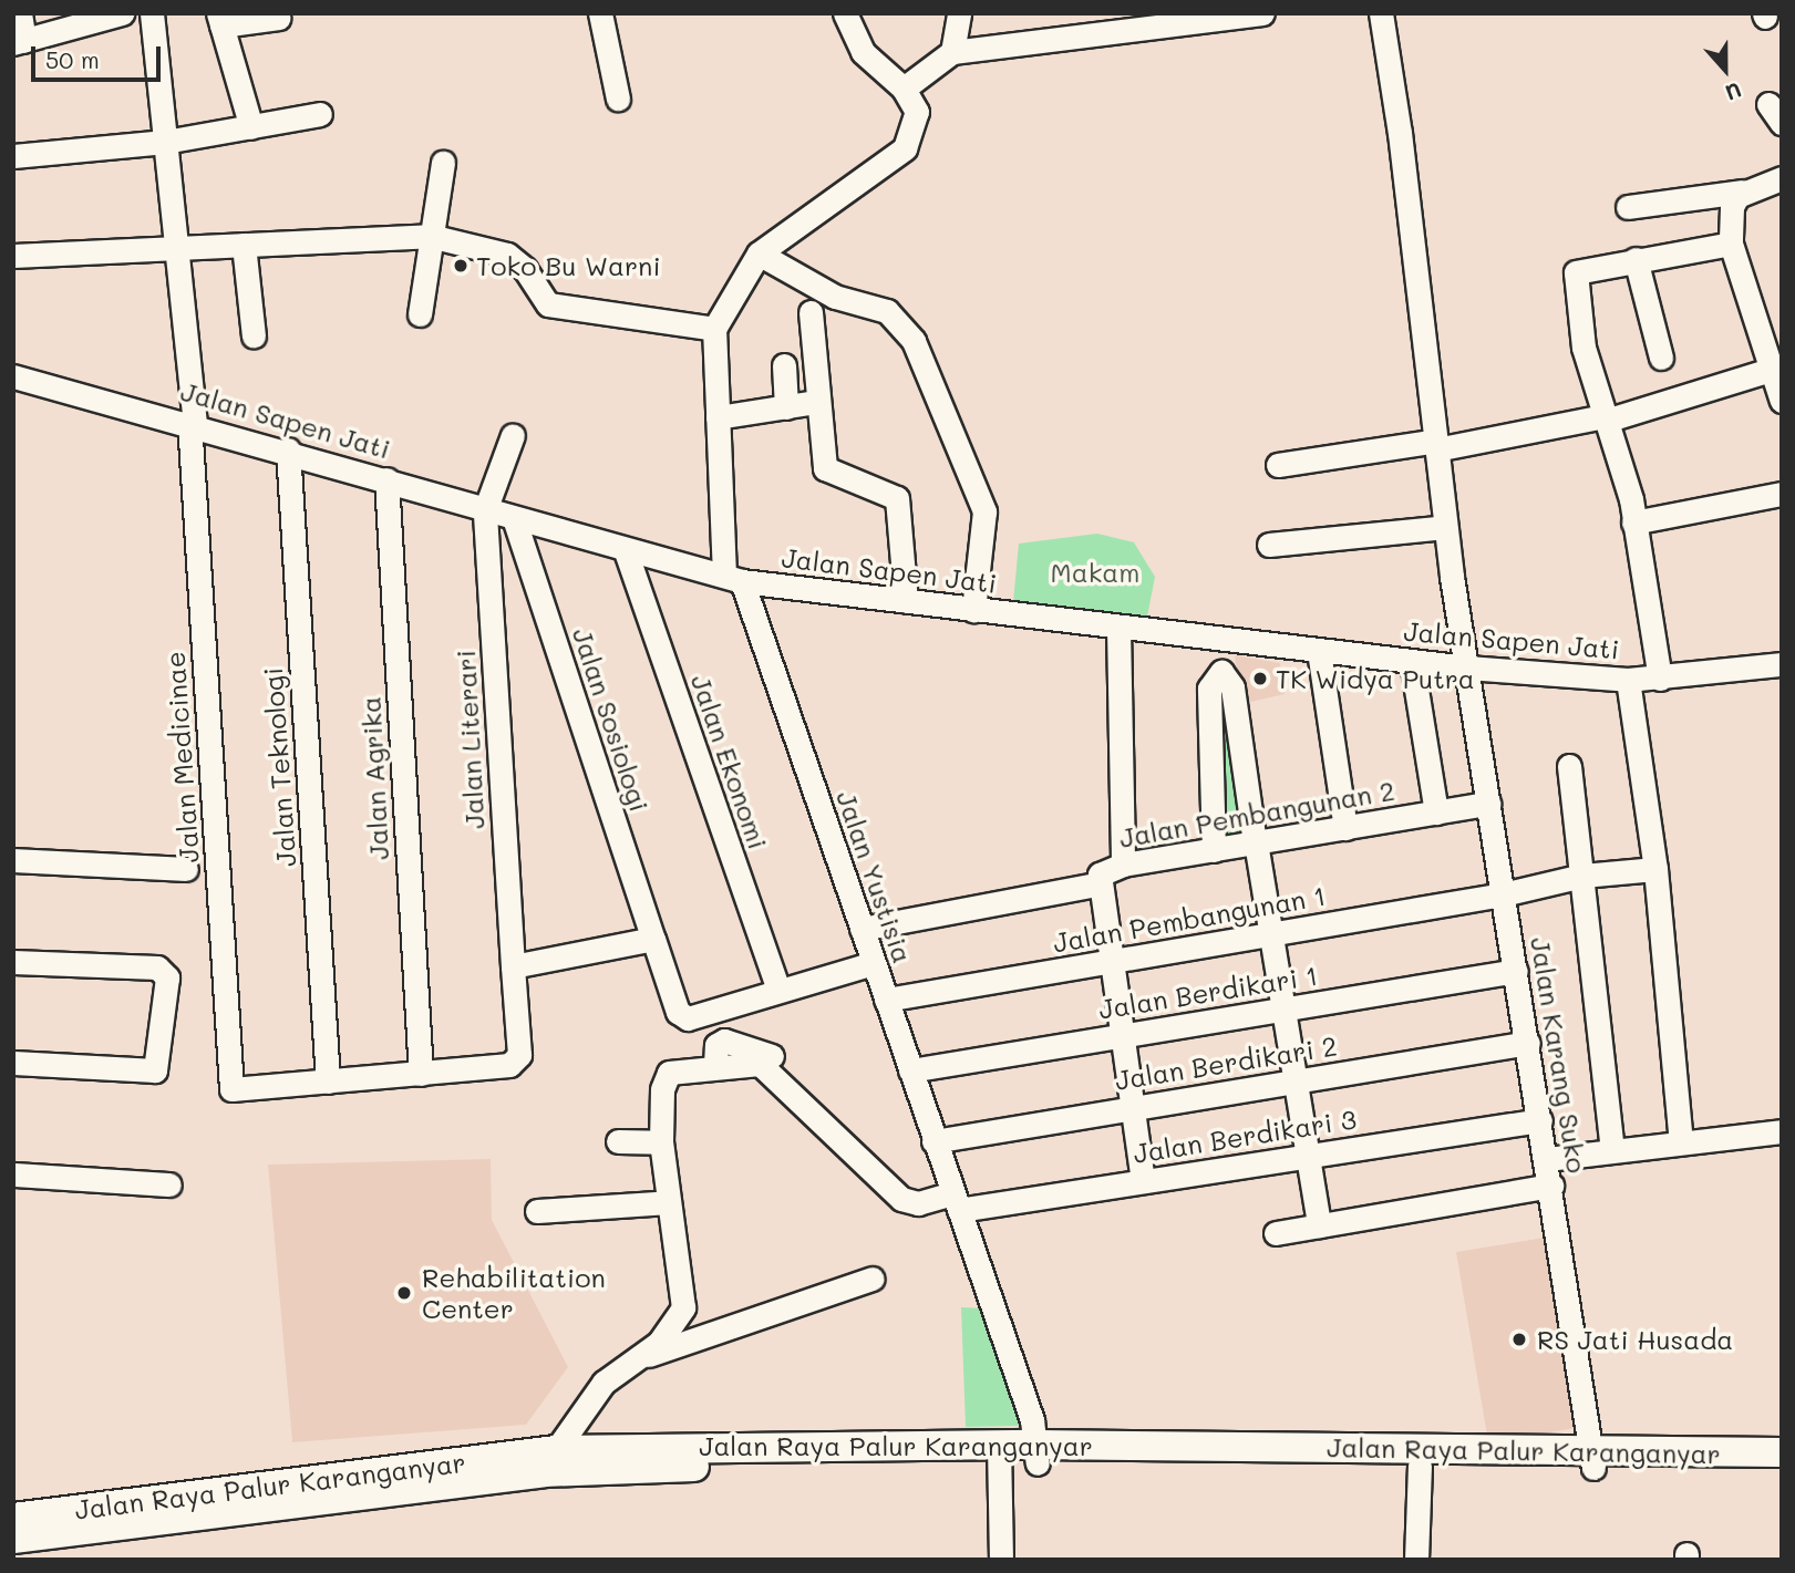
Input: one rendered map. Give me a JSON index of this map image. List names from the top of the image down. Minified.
{"streets":{"main road":["Jalan Raya Palur Karanganyar"],"street":["Jalan Sapen Jati","Jalan Sosiologi","Jalan Literari","Jalan Medicinae","Jalan Ekonomi","Jalan Teknologi","Jalan Agrika","Jalan Pembangunan 2","Jalan Yustisia","Jalan Pembangunan 1","Jalan Berdikari 1","Jalan Karang Suko","Jalan Berdikari 2","Jalan Berdikari 3"]},"crossings":[["Jalan Sapen Jati","Jalan Sosiologi"],["Jalan Sapen Jati","Jalan Literari"],["Jalan Sapen Jati","Jalan Medicinae"],["Jalan Sapen Jati","Jalan Ekonomi"],["Jalan Sapen Jati","Jalan Teknologi"],["Jalan Sapen Jati","Jalan Agrika"],["Jalan Sapen Jati","Jalan Yustisia"],["Jalan Sapen Jati","Jalan Karang Suko"],["Jalan Sosiologi","Jalan Ekonomi"],["Jalan Literari","Jalan Agrika"],["Jalan Medicinae","Jalan Teknologi"],["Jalan Pembangunan 2","Jalan Yustisia"],["Jalan Pembangunan 2","Jalan Karang Suko"],["Jalan Yustisia","Jalan Pembangunan 1"],["Jalan Yustisia","Jalan Berdikari 1"],["Jalan Yustisia","Jalan Berdikari 2"],["Jalan Yustisia","Jalan Berdikari 3"],["Jalan Yustisia","Jalan Raya Palur Karanganyar"],["Jalan Pembangunan 1","Jalan Karang Suko"],["Jalan Berdikari 1","Jalan Karang Suko"],["Jalan Karang Suko","Jalan Berdikari 2"],["Jalan Karang Suko","Jalan Berdikari 3"],["Jalan Karang Suko","Jalan Raya Palur Karanganyar"]],"parks":["Makam"],"places":["Toko Bu Warni","TK Widya Putra","Rehabilitation Center","RS Jati Husada"],"scale_bar":"50 m","north":"bottom"}
